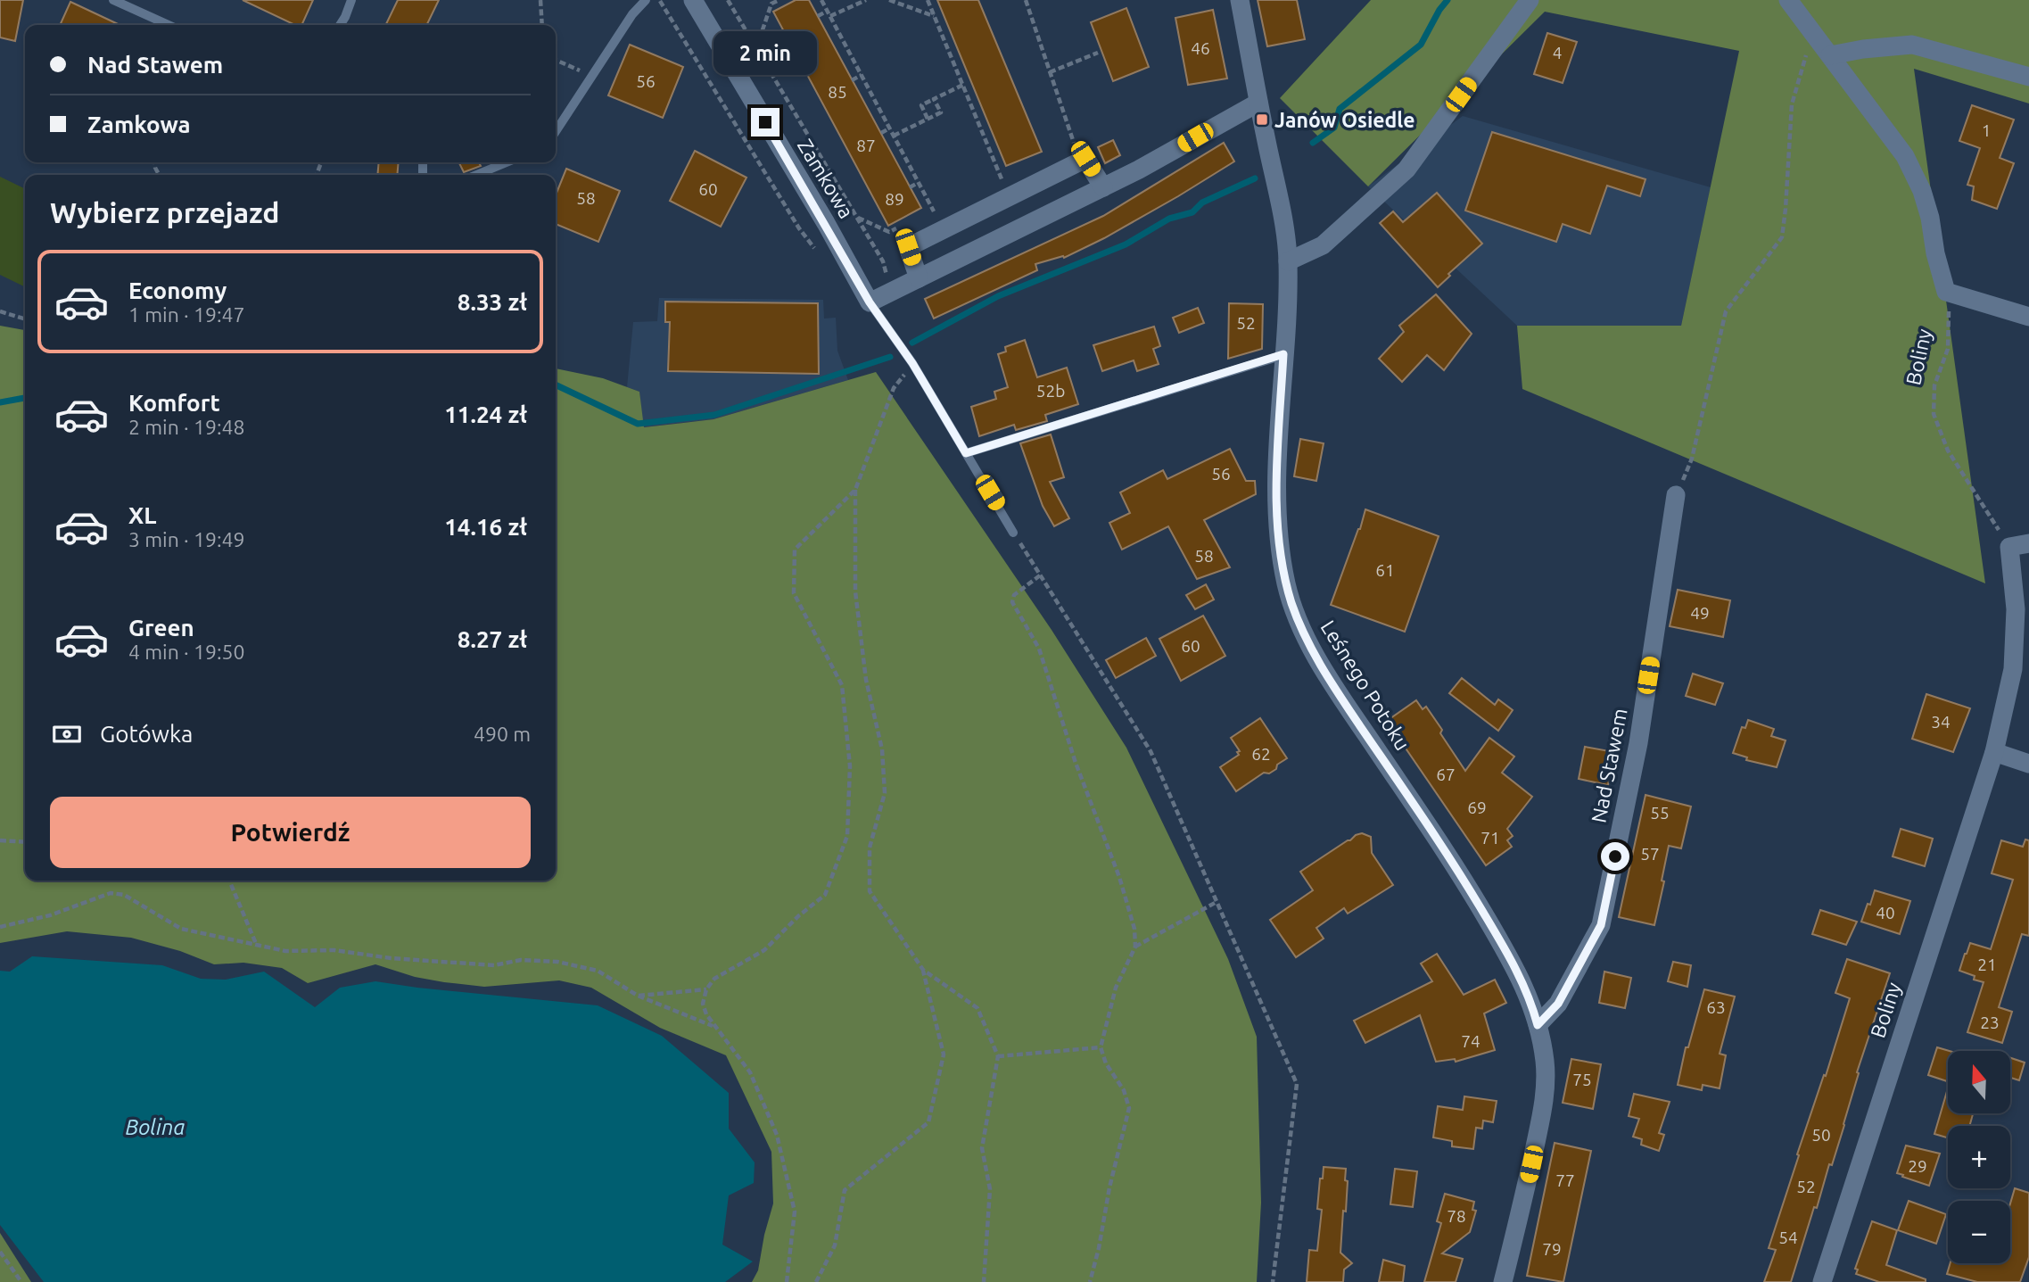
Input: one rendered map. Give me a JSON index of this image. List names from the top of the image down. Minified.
{"streets":{"street":["Zamkowa","Boliny","Leśnego Potoku","Nad Stawem"]},"crossings":[["Leśnego Potoku","Nad Stawem"]],"water":["Bolina"],"places":{"transit":["Janów Osiedle"]},"house_numbers":["46","4","56","85","1","87","60","58","89","52","52b","56","58","61","49","60","34","62","67","69","55","71","57","40","21","63","23","74","75","50","29","77","52","78","54","79"],"north":"top","page":{"banner":["Nad Stawem","Zamkowa"],"bubble":"2 min","heading":"Wybierz przejazd","list":[{"name":"Economy","note":"1 min · 19:47","value":"8.33 zł"},{"name":"Komfort","note":"2 min · 19:48","value":"11.24 zł"},{"name":"XL","note":"3 min · 19:49","value":"14.16 zł"},{"name":"Green","note":"4 min · 19:50","value":"8.27 zł"}],"pay":["Gotówka","490 m"],"buttons":"Potwierdź","map_buttons":["+","−"]}}
